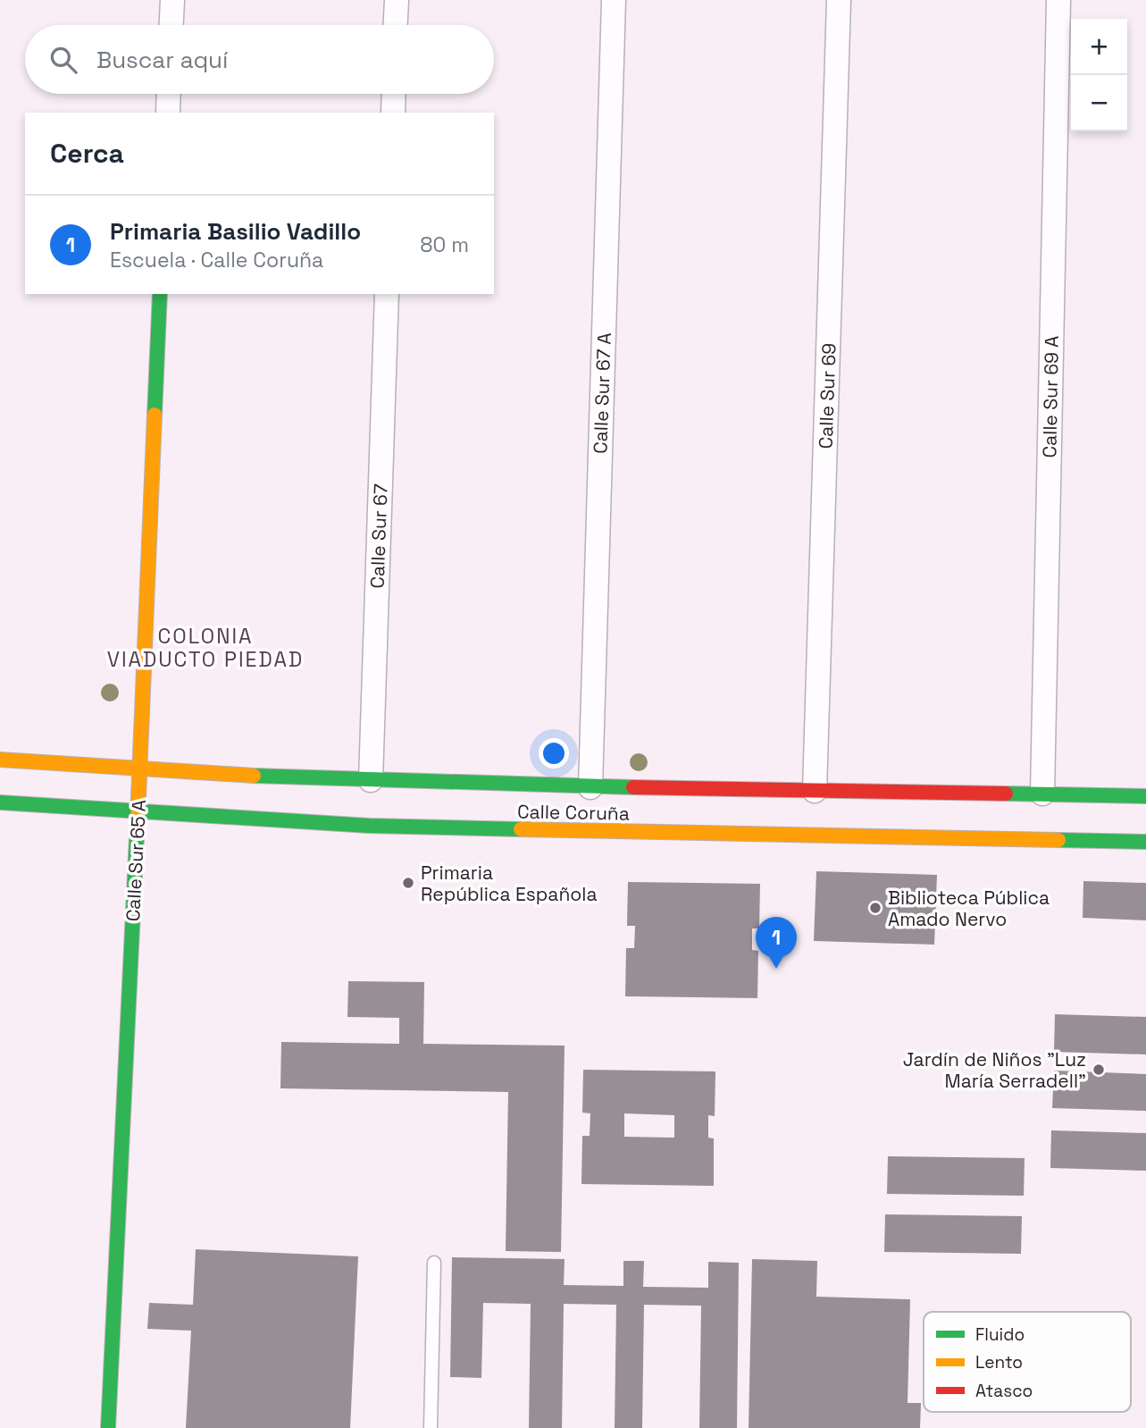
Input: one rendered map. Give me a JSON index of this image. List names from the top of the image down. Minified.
{"streets":{"street":["Calle Sur 67 A","Calle Sur 69","Calle Sur 69 A","Calle Sur 67","Calle Coruña","Calle Sur 65 A"]},"crossings":[["Calle Sur 67 A","Calle Coruña"],["Calle Sur 69","Calle Coruña"],["Calle Sur 69 A","Calle Coruña"],["Calle Sur 67","Calle Coruña"],["Calle Coruña","Calle Sur 65 A"]],"districts":["COLONIA VIADUCTO PIEDAD"],"places":["Primaria República Española","Biblioteca Pública Amado Nervo","Jardín de Niños \"Luz María Serradell\""],"legend":["Fluido","Lento","Atasco"],"page":{"map_buttons":["+","−"],"search":"Buscar aquí","heading":"Cerca","list":[{"mark":"1","name":"Primaria Basilio Vadillo","note":"Escuela · Calle Coruña","value":"80 m"}],"pins":"1"}}
